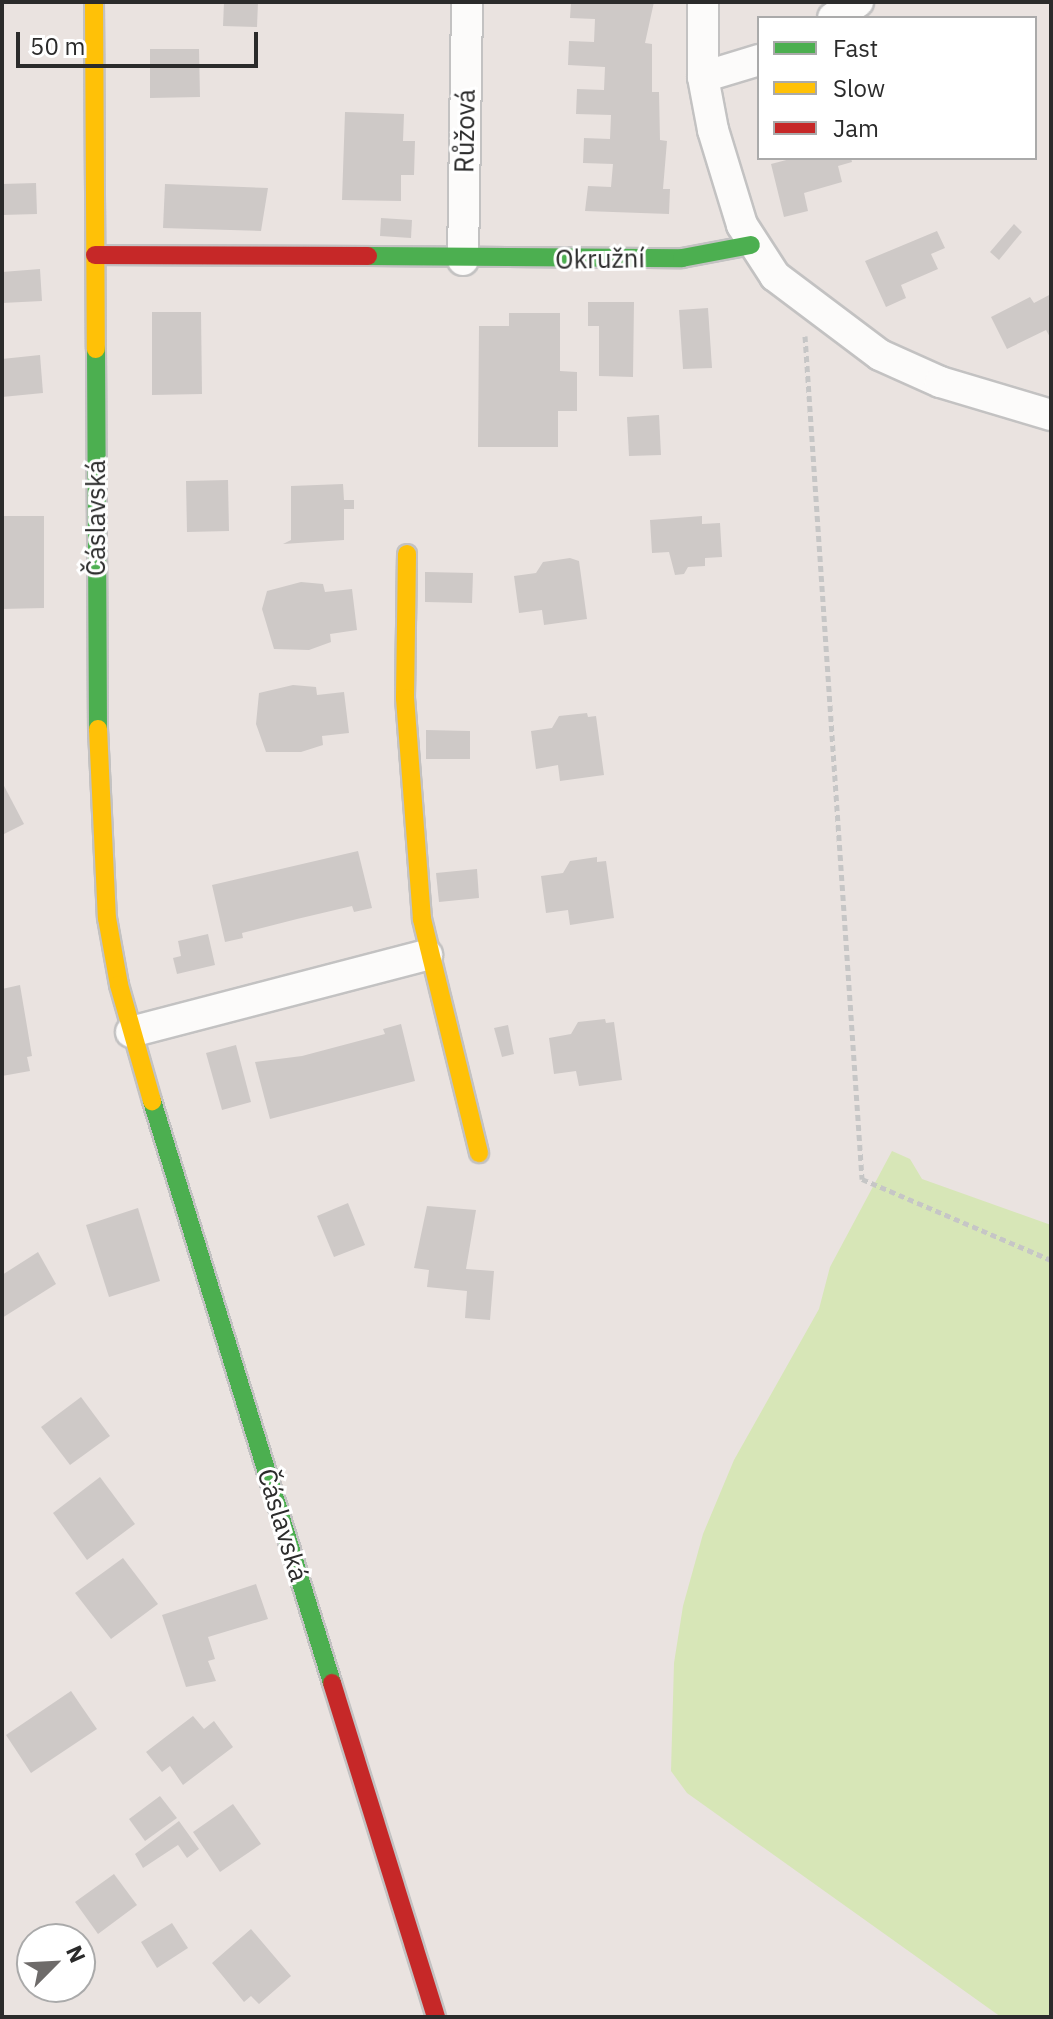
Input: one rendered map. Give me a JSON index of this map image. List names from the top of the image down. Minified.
{"streets":{"main road":["Okružní","Čáslavská"],"street":["Růžová"]},"crossings":[["Růžová","Okružní"],["Okružní","Čáslavská"]],"legend":["Fast","Slow","Jam"],"scale_bar":"50 m","north":"top right"}
